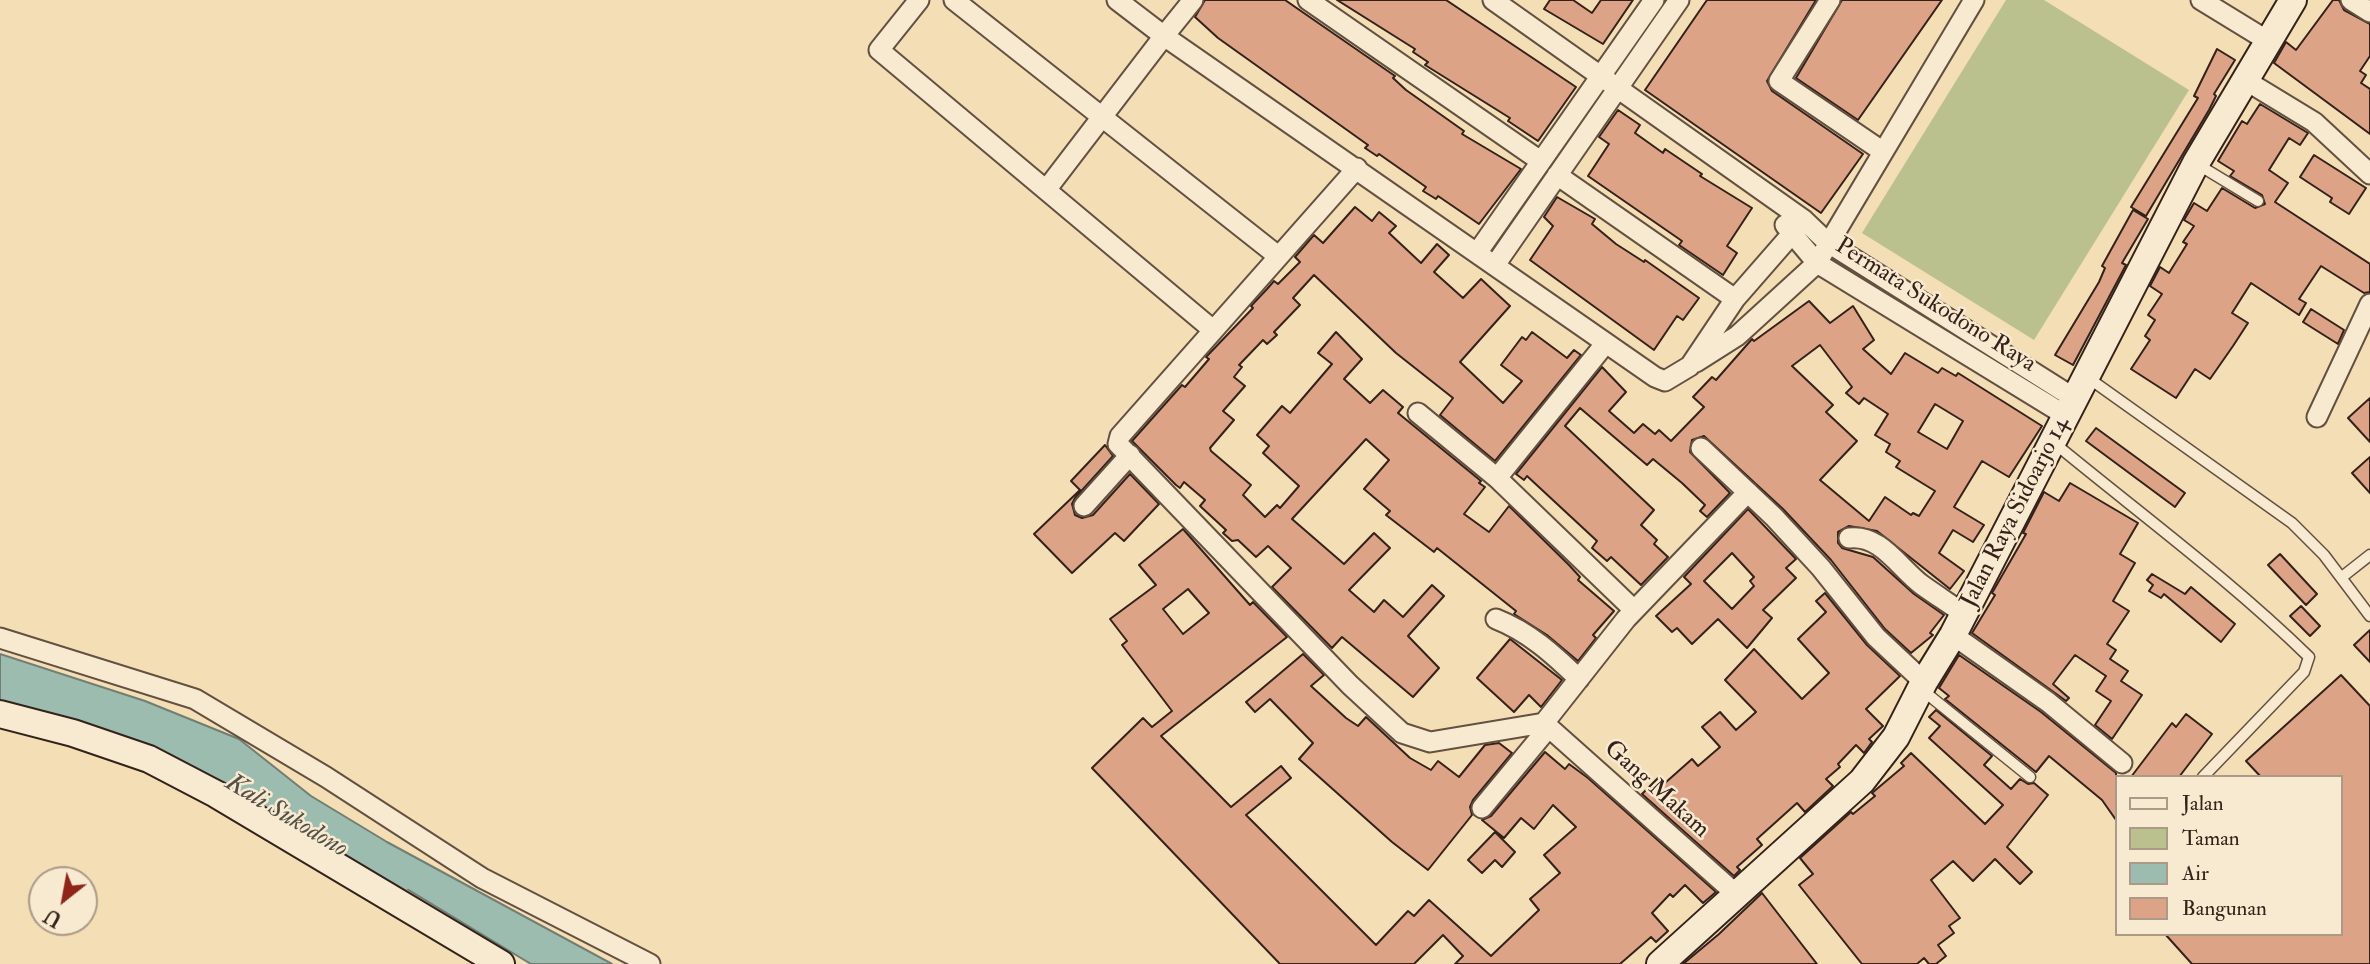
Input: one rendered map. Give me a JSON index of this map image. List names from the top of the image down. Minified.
{"streets":{"main road":["Jalan Raya Sidoarjo 14"],"street":["Permata Sukodono Raya","Gang Makam"]},"crossings":[["Permata Sukodono Raya","Jalan Raya Sidoarjo 14"],["Jalan Raya Sidoarjo 14","Gang Makam"]],"water":["Kali Sukodono"],"legend":["Jalan","Taman","Air","Bangunan"],"north":"bottom left"}
